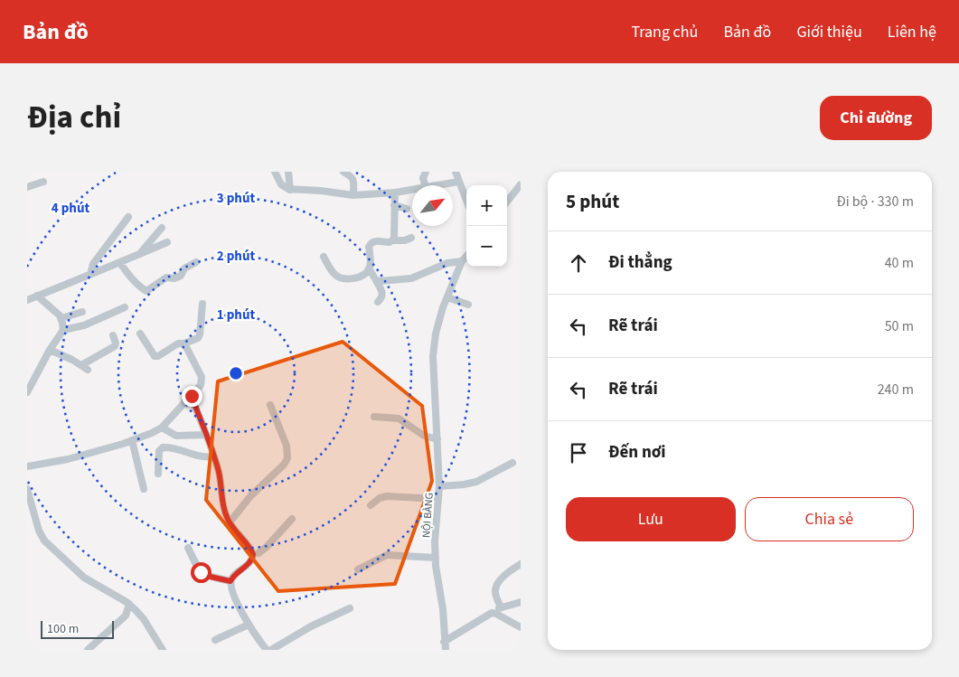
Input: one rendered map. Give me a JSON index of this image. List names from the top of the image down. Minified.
{"streets":{"street":["NỘI BÀNG"]},"scale_bar":"100 m","north":"top right","page":{"header":"Bản đồ","nav":["Trang chủ","Bản đồ","Giới thiệu","Liên hệ"],"title":"Địa chỉ","buttons":["Chỉ đường",["Lưu","Chia sẻ"]],"heading":["5 phút","Đi bộ · 330 m"],"map_buttons":["+","−"],"list":[["Đi thẳng","40 m"],["Rẽ trái","50 m"],["Rẽ trái","240 m"],"Đến nơi"],"scale":"100 m"},"rings":["3 phút","4 phút","2 phút","1 phút"]}
